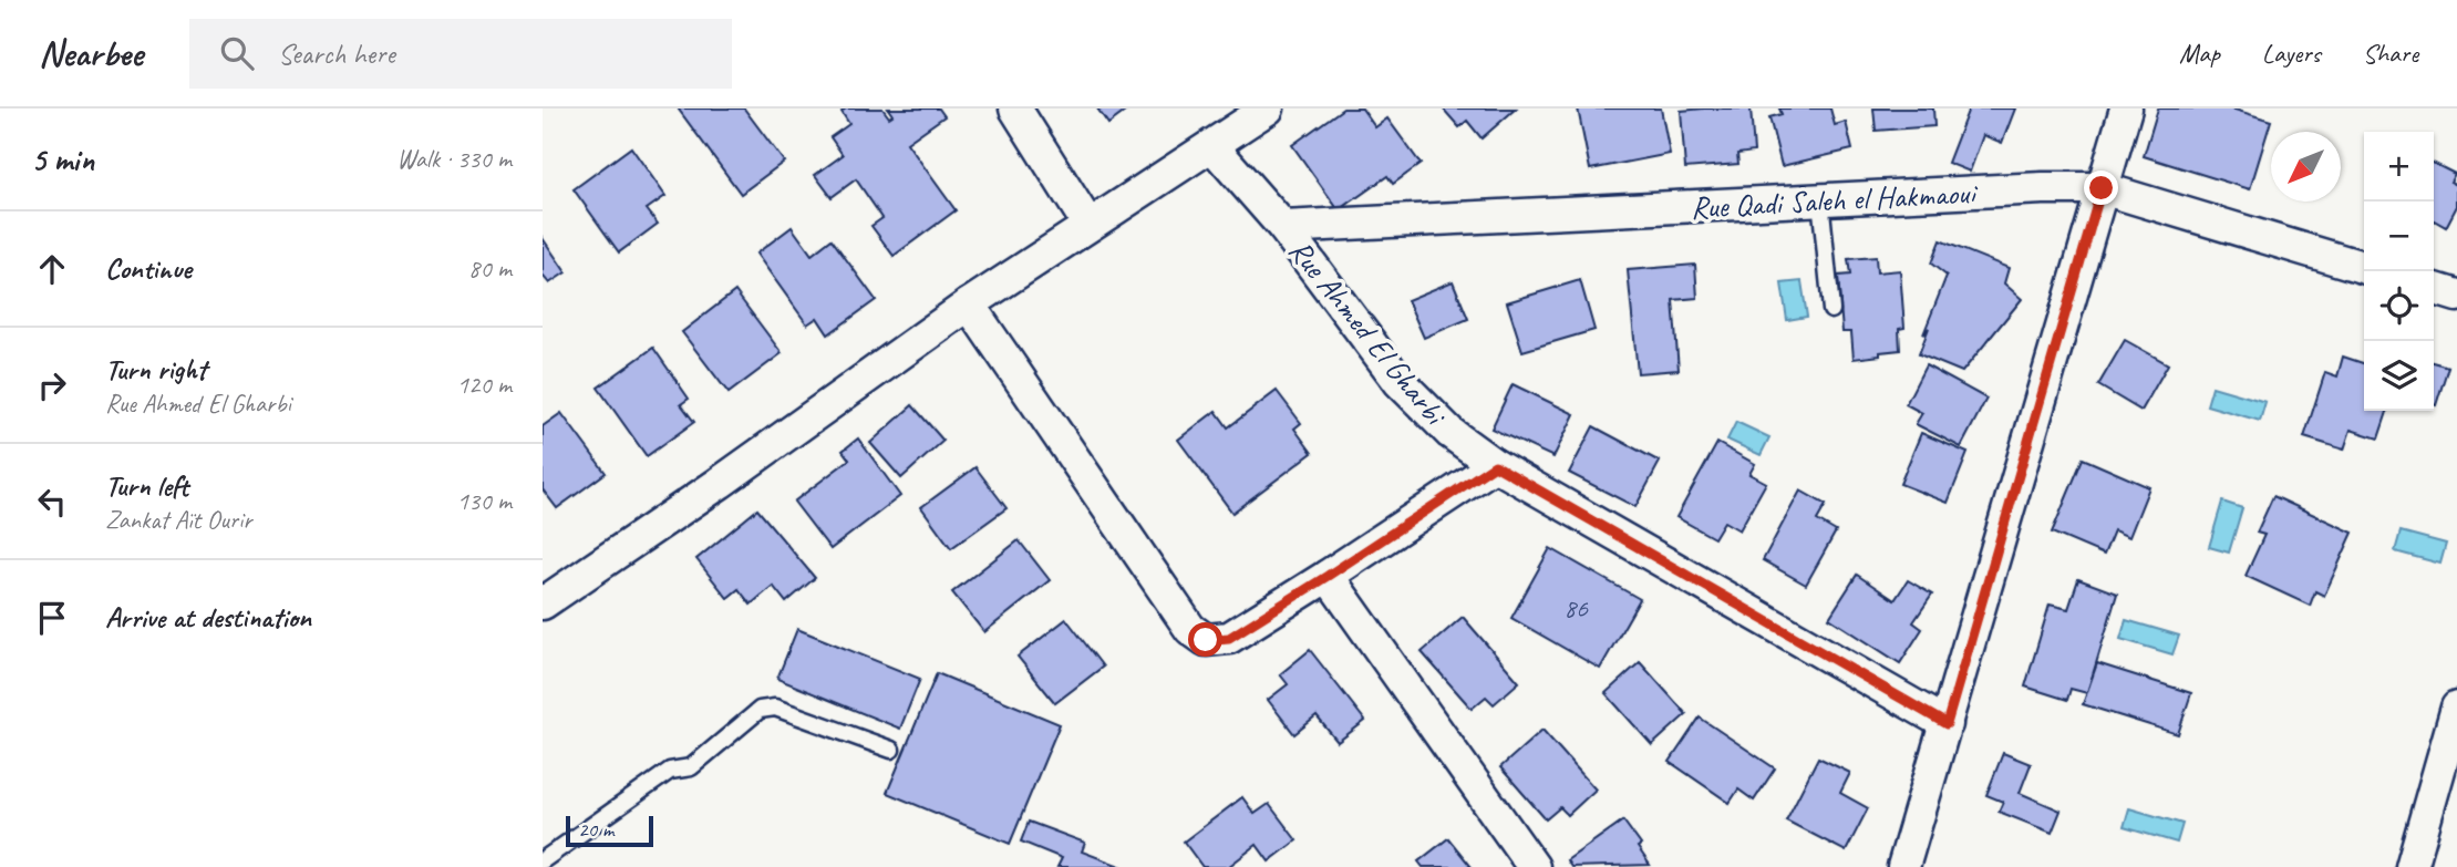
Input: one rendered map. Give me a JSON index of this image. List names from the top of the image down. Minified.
{"streets":{"street":["Rue Qadi Saleh el Hakmaoui","Rue Ahmed El Gharbi"]},"crossings":[["Rue Qadi Saleh el Hakmaoui","Rue Ahmed El Gharbi"]],"house_numbers":["86"],"scale_bar":"20 m","north":"bottom left","page":{"header":"Nearbee","search":"Search here","nav":["Map","Layers","Share"],"heading":["5 min","Walk · 330 m"],"map_buttons":["+","−"],"list":[["Continue","80 m"],["Turn right","Rue Ahmed El Gharbi","120 m"],["Turn left","Zankat Aït Ourir","130 m"],"Arrive at destination"],"scale":"20 m"}}
